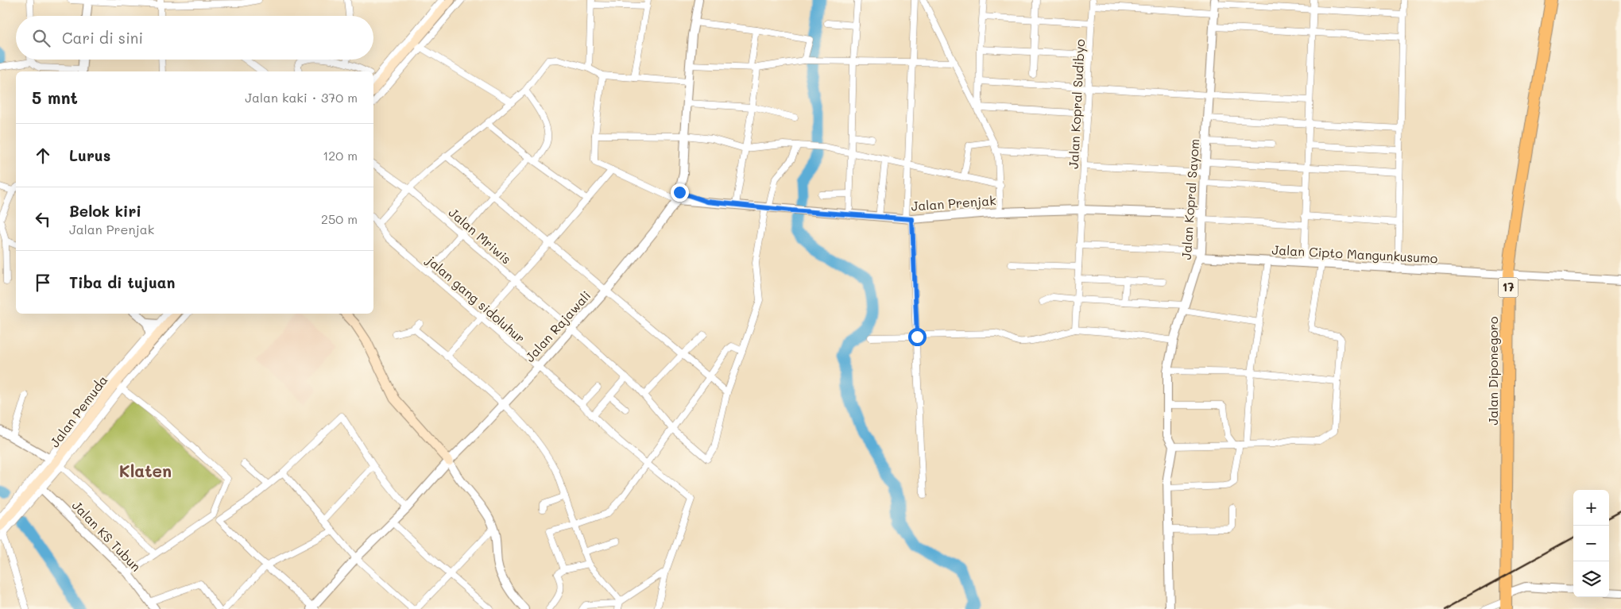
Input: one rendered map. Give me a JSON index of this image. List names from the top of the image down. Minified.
{"streets":{"highway":["17","Jalan Diponegoro"],"main road":["Jalan Pemuda"],"street":["Jalan Kopral Sudibyo","Jalan Kopral Sayom","Jalan Prenjak","Jalan Mriwis","Jalan Cipto Mangunkusumo","jalan gang sidoluhur","Jalan Rajawali","Jalan KS Tubun"]},"crossings":[["Jalan Kopral Sudibyo","Jalan Prenjak"],["Jalan Kopral Sayom","Jalan Prenjak"],["Jalan Kopral Sayom","Jalan Cipto Mangunkusumo"],["Jalan Prenjak","Jalan Rajawali"],["Jalan Mriwis","Jalan Rajawali"],["Jalan Cipto Mangunkusumo","Jalan Diponegoro"],["jalan gang sidoluhur","Jalan Rajawali"],["Jalan Pemuda","Jalan KS Tubun"]],"districts":["Klaten"],"page":{"search":"Cari di sini","heading":["5 mnt","Jalan kaki · 370 m"],"list":[["Lurus","120 m"],["Belok kiri","Jalan Prenjak","250 m"],"Tiba di tujuan"],"map_buttons":["+","−"]}}
